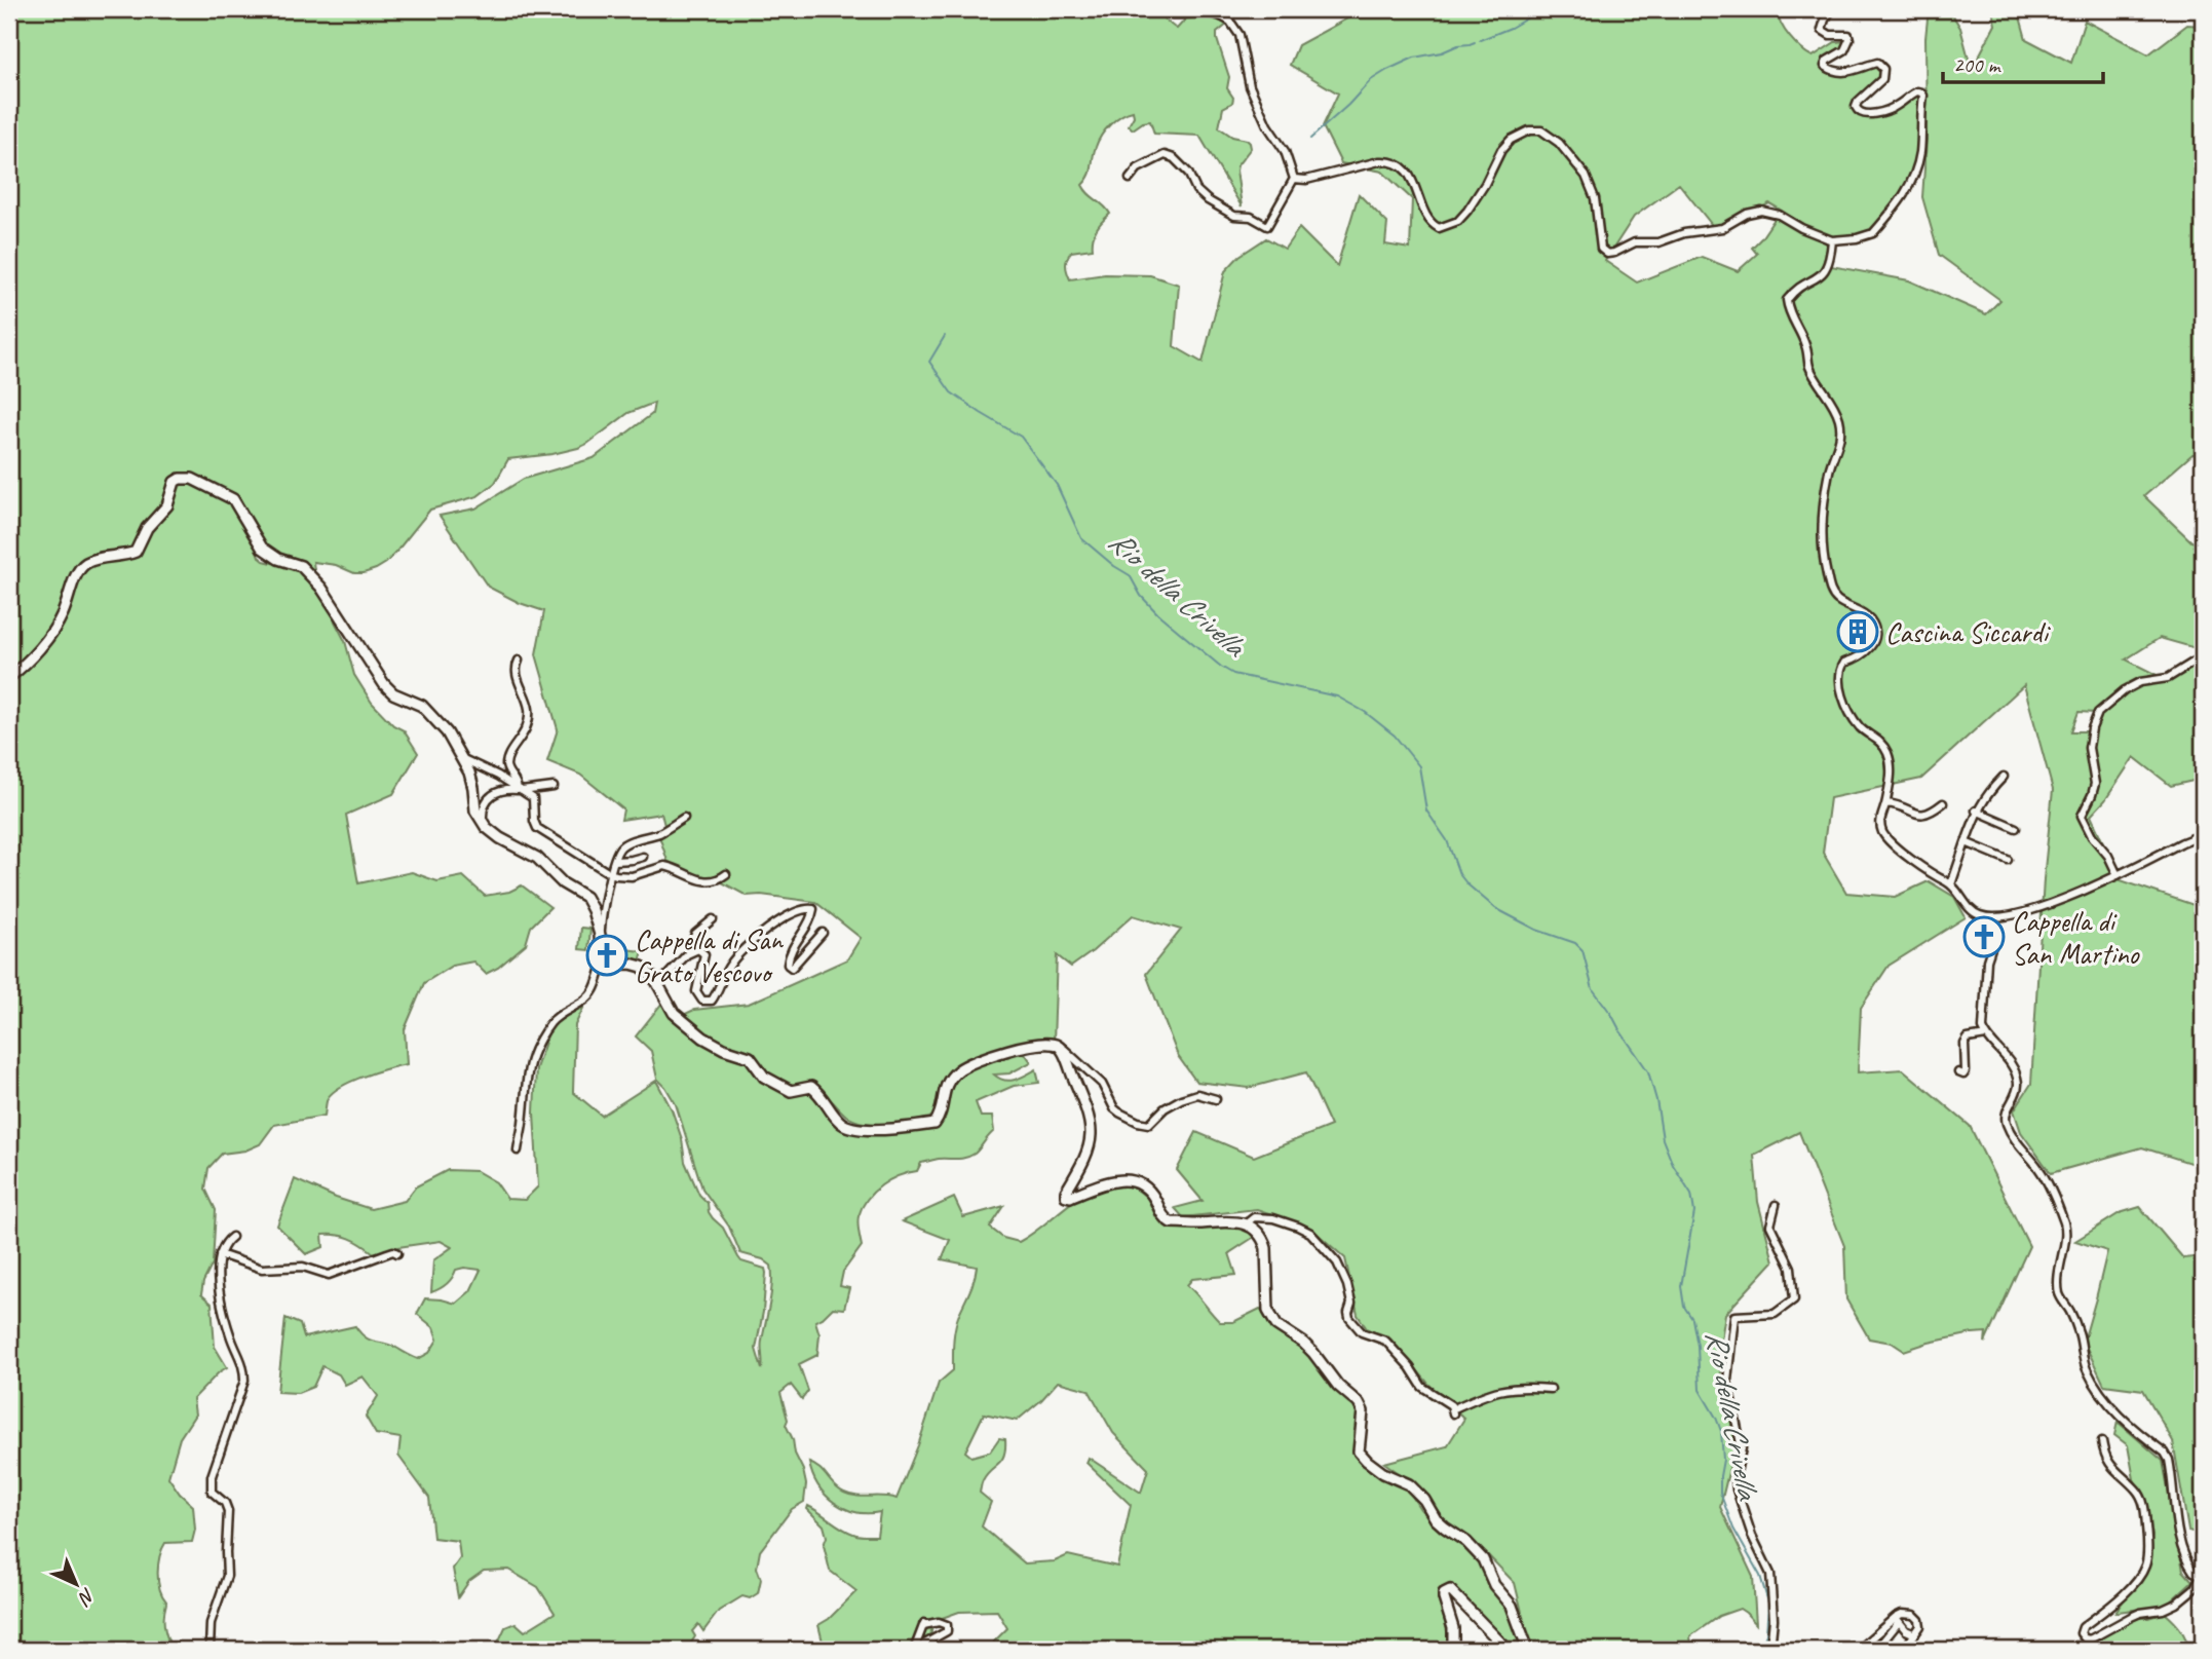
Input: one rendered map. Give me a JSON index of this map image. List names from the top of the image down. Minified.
{"water":["Rio della Crivella"],"places":{"building":["Cascina Siccardi"],"church":["Cappella di San Martino","Cappella di San Grato Vescovo"]},"scale_bar":"200 m","north":"bottom right"}
